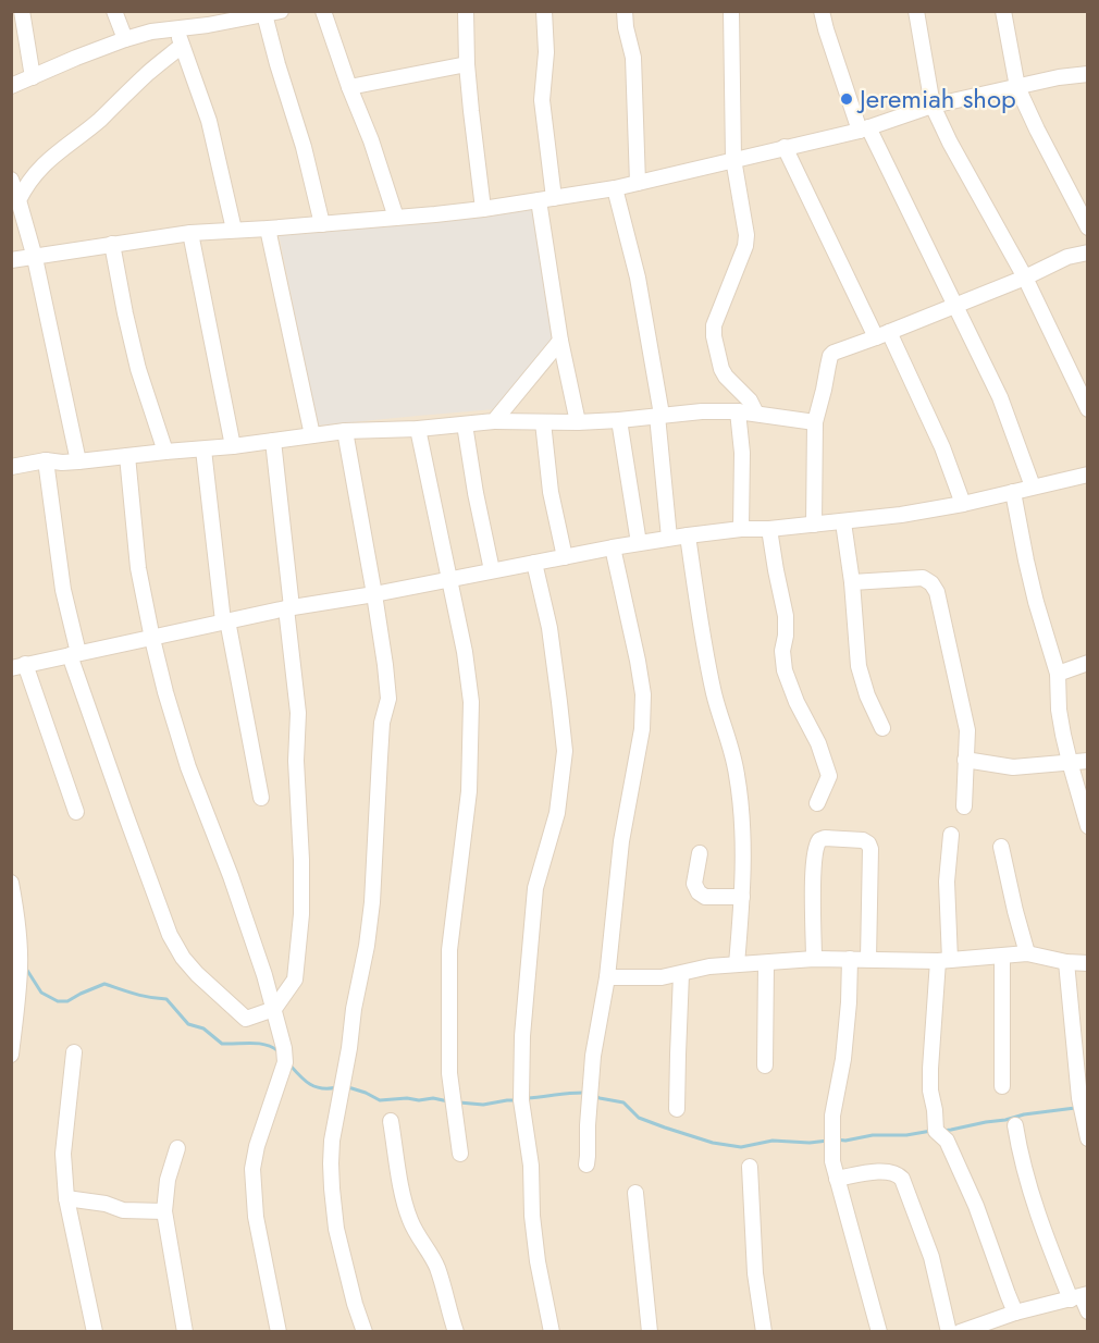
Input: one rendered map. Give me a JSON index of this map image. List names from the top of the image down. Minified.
{"places":["Jeremiah shop"]}
